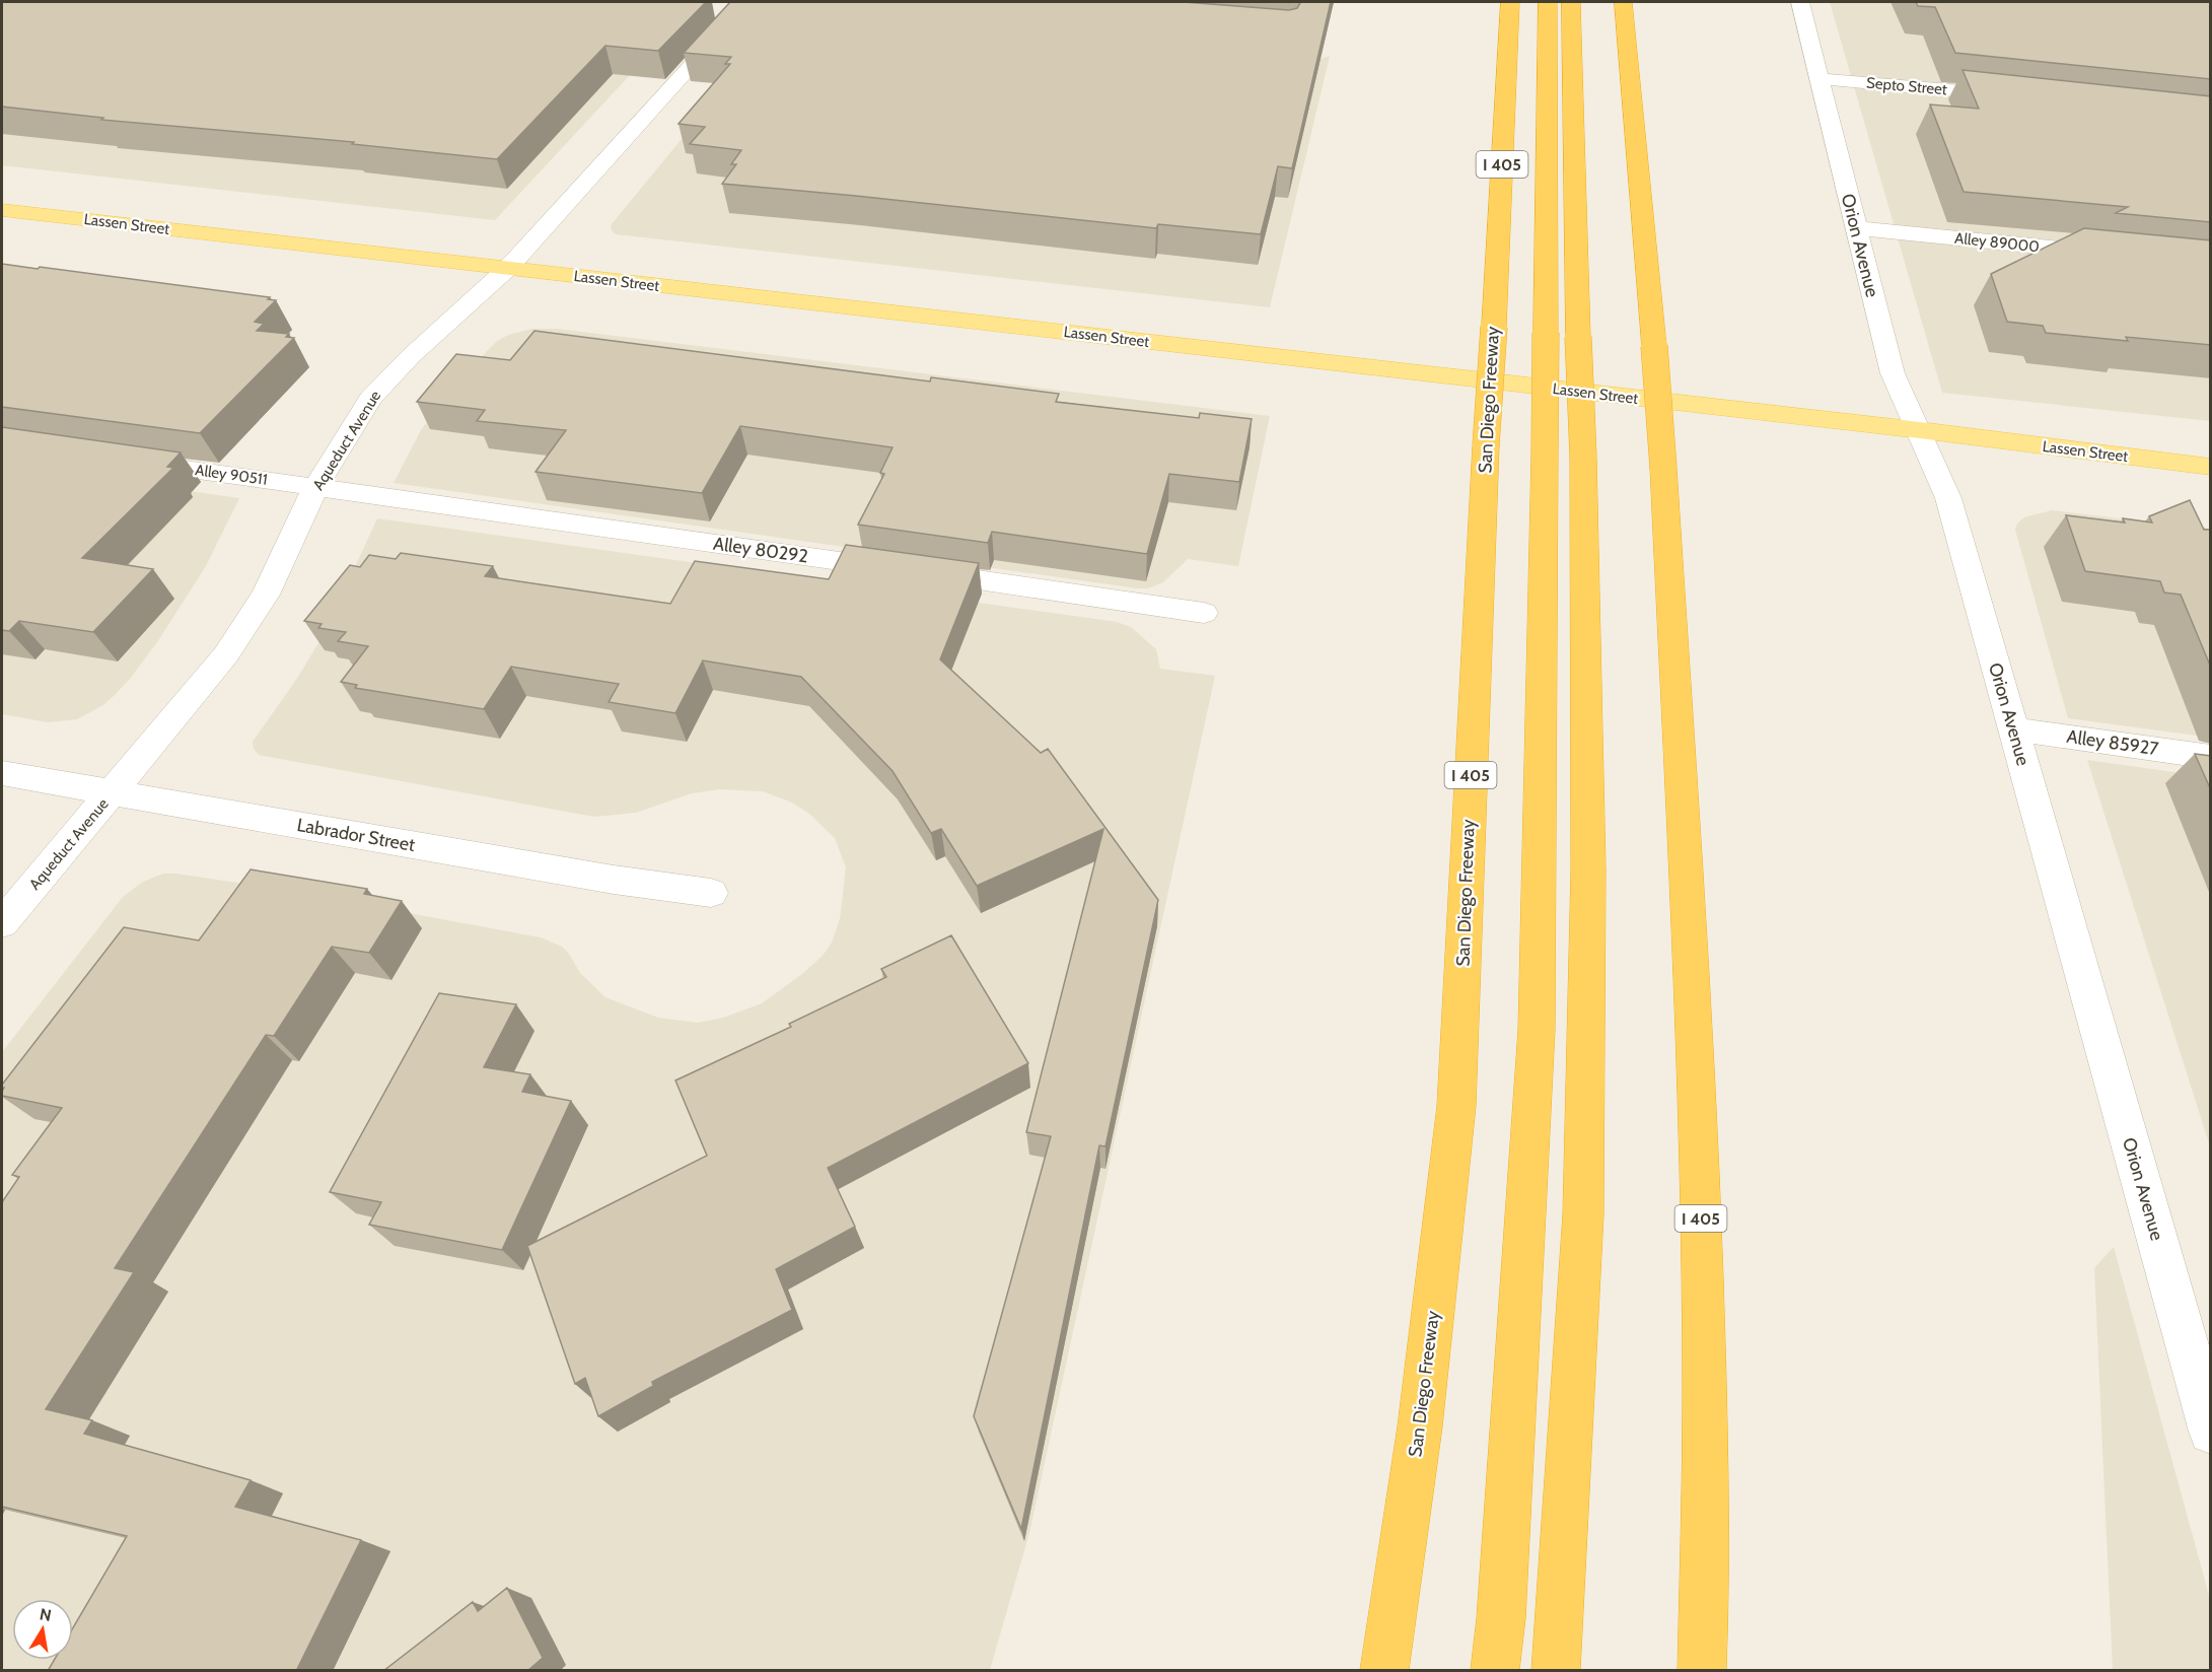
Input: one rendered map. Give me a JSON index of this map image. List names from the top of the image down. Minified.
{"streets":{"highway":["I 405","San Diego Freeway"],"main road":["Lassen Street"],"street":["Septo Street","Alley 89000","Orion Avenue","Aqueduct Avenue","Alley 90511","Alley 80292","Alley 85927","Labrador Street"]},"crossings":[["Septo Street","Orion Avenue"],["Lassen Street","Orion Avenue"],["Lassen Street","Aqueduct Avenue"],["Alley 89000","Orion Avenue"],["Orion Avenue","Alley 85927"],["Aqueduct Avenue","Alley 90511"],["Aqueduct Avenue","Alley 80292"],["Aqueduct Avenue","Labrador Street"],["Alley 90511","Alley 80292"]],"north":"top"}
